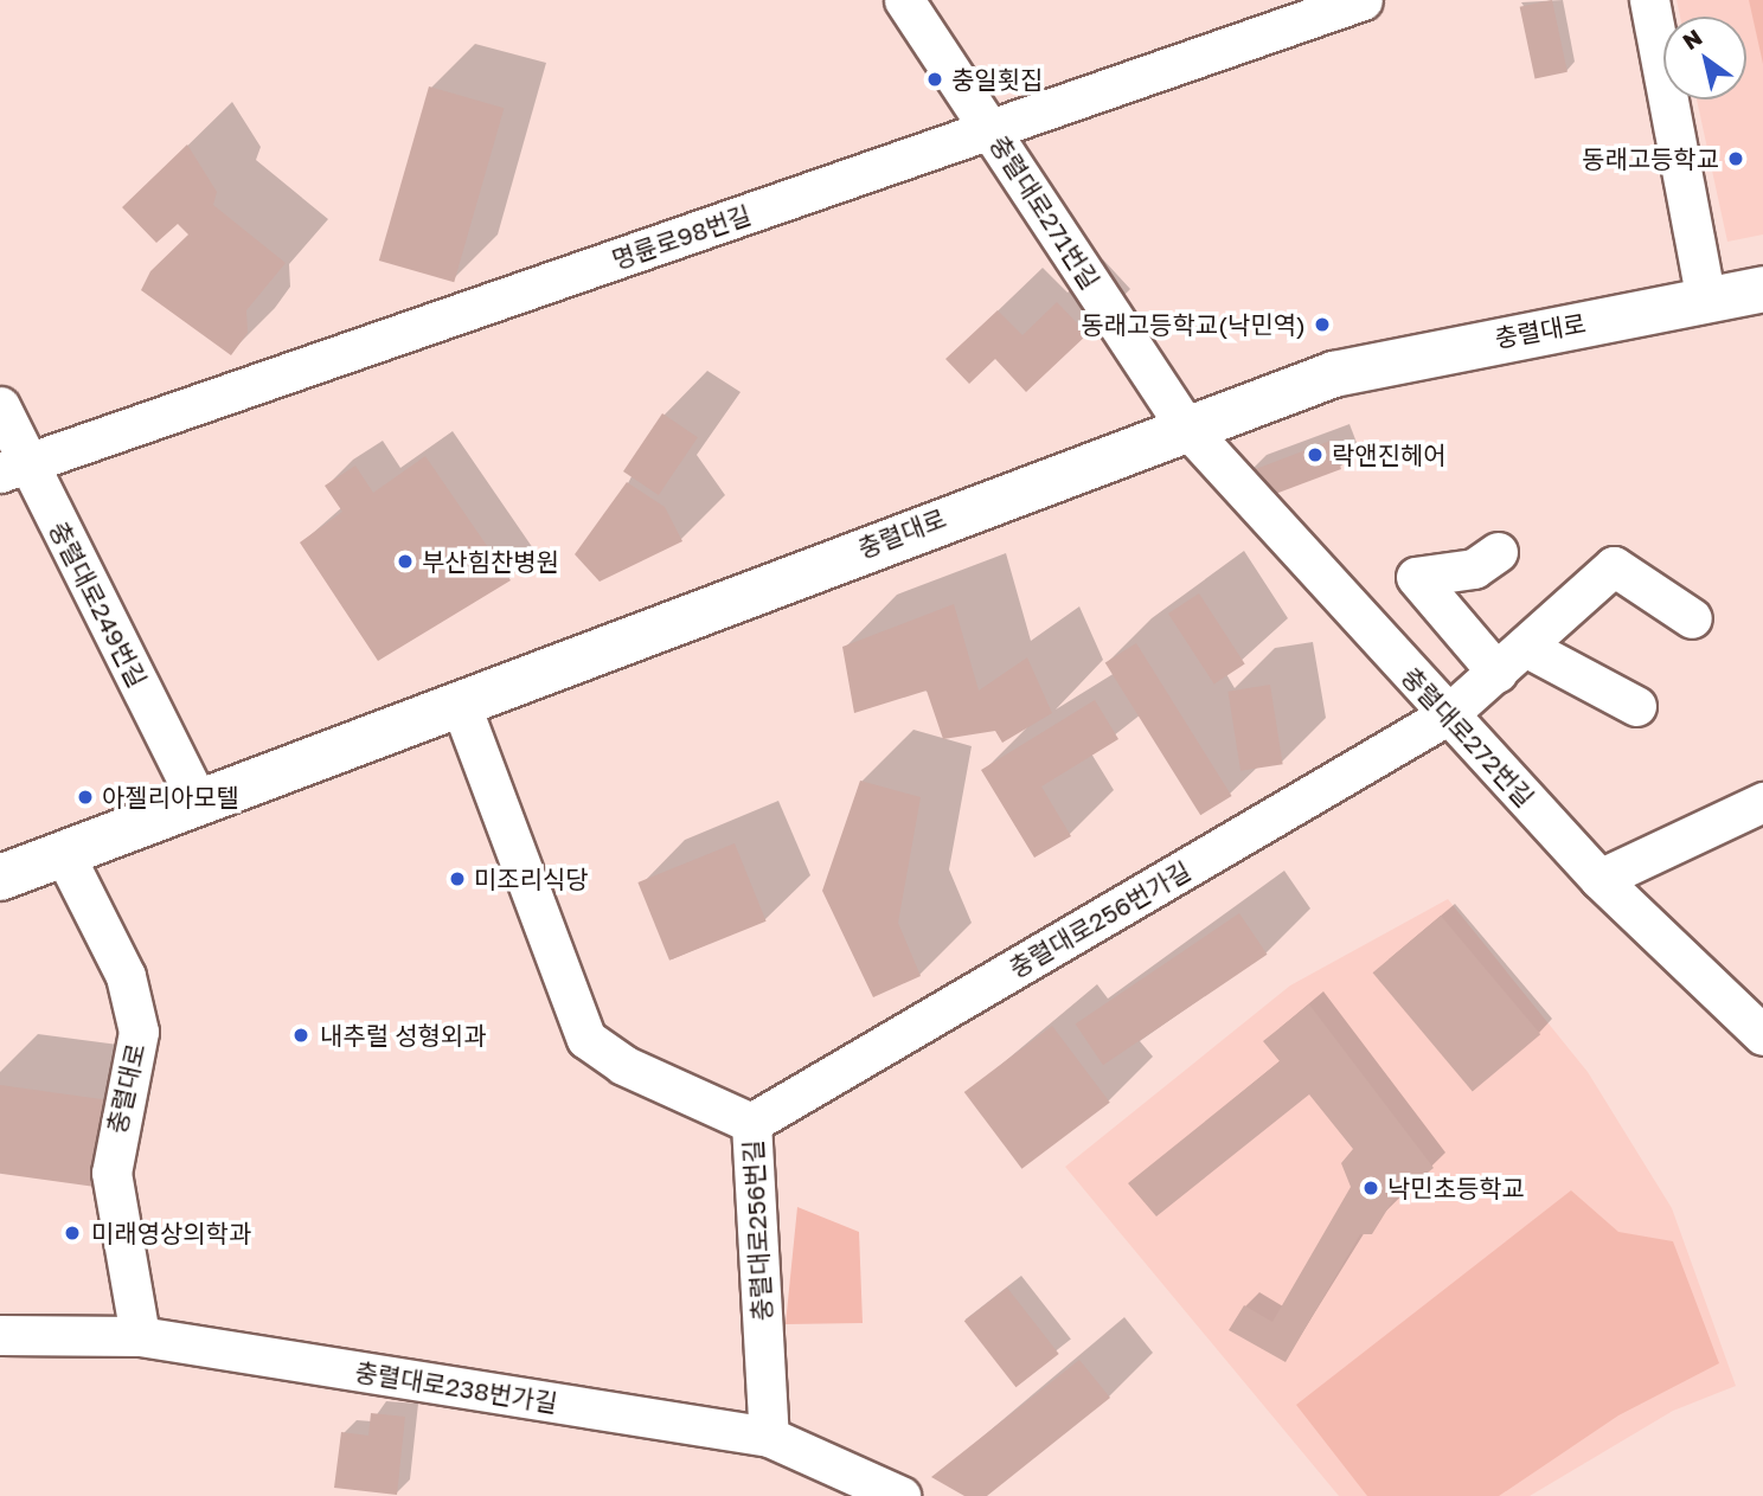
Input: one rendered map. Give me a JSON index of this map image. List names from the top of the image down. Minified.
{"streets":{"main road":["충렬대로"],"street":["충렬대로271번길","명륜로98번길","충렬대로249번길","충렬대로272번길","충렬대로256번가길","충렬대로256번길","충렬대로238번가길"]},"crossings":[["충렬대로271번길","명륜로98번길"],["충렬대로271번길","충렬대로"],["충렬대로271번길","충렬대로272번길"],["명륜로98번길","충렬대로249번길"],["충렬대로","충렬대로249번길"],["충렬대로","충렬대로272번길"],["충렬대로","충렬대로256번길"],["충렬대로","충렬대로238번가길"],["충렬대로272번길","충렬대로256번가길"],["충렬대로256번가길","충렬대로256번길"],["충렬대로256번길","충렬대로238번가길"]],"places":["충일횟집","동래고등학교","동래고등학교(낙민역)","락앤진헤어","부산힘찬병원","아젤리아모텔","미조리식당","내추럴 성형외과","낙민초등학교","미래영상의학과"],"north":"top left"}
